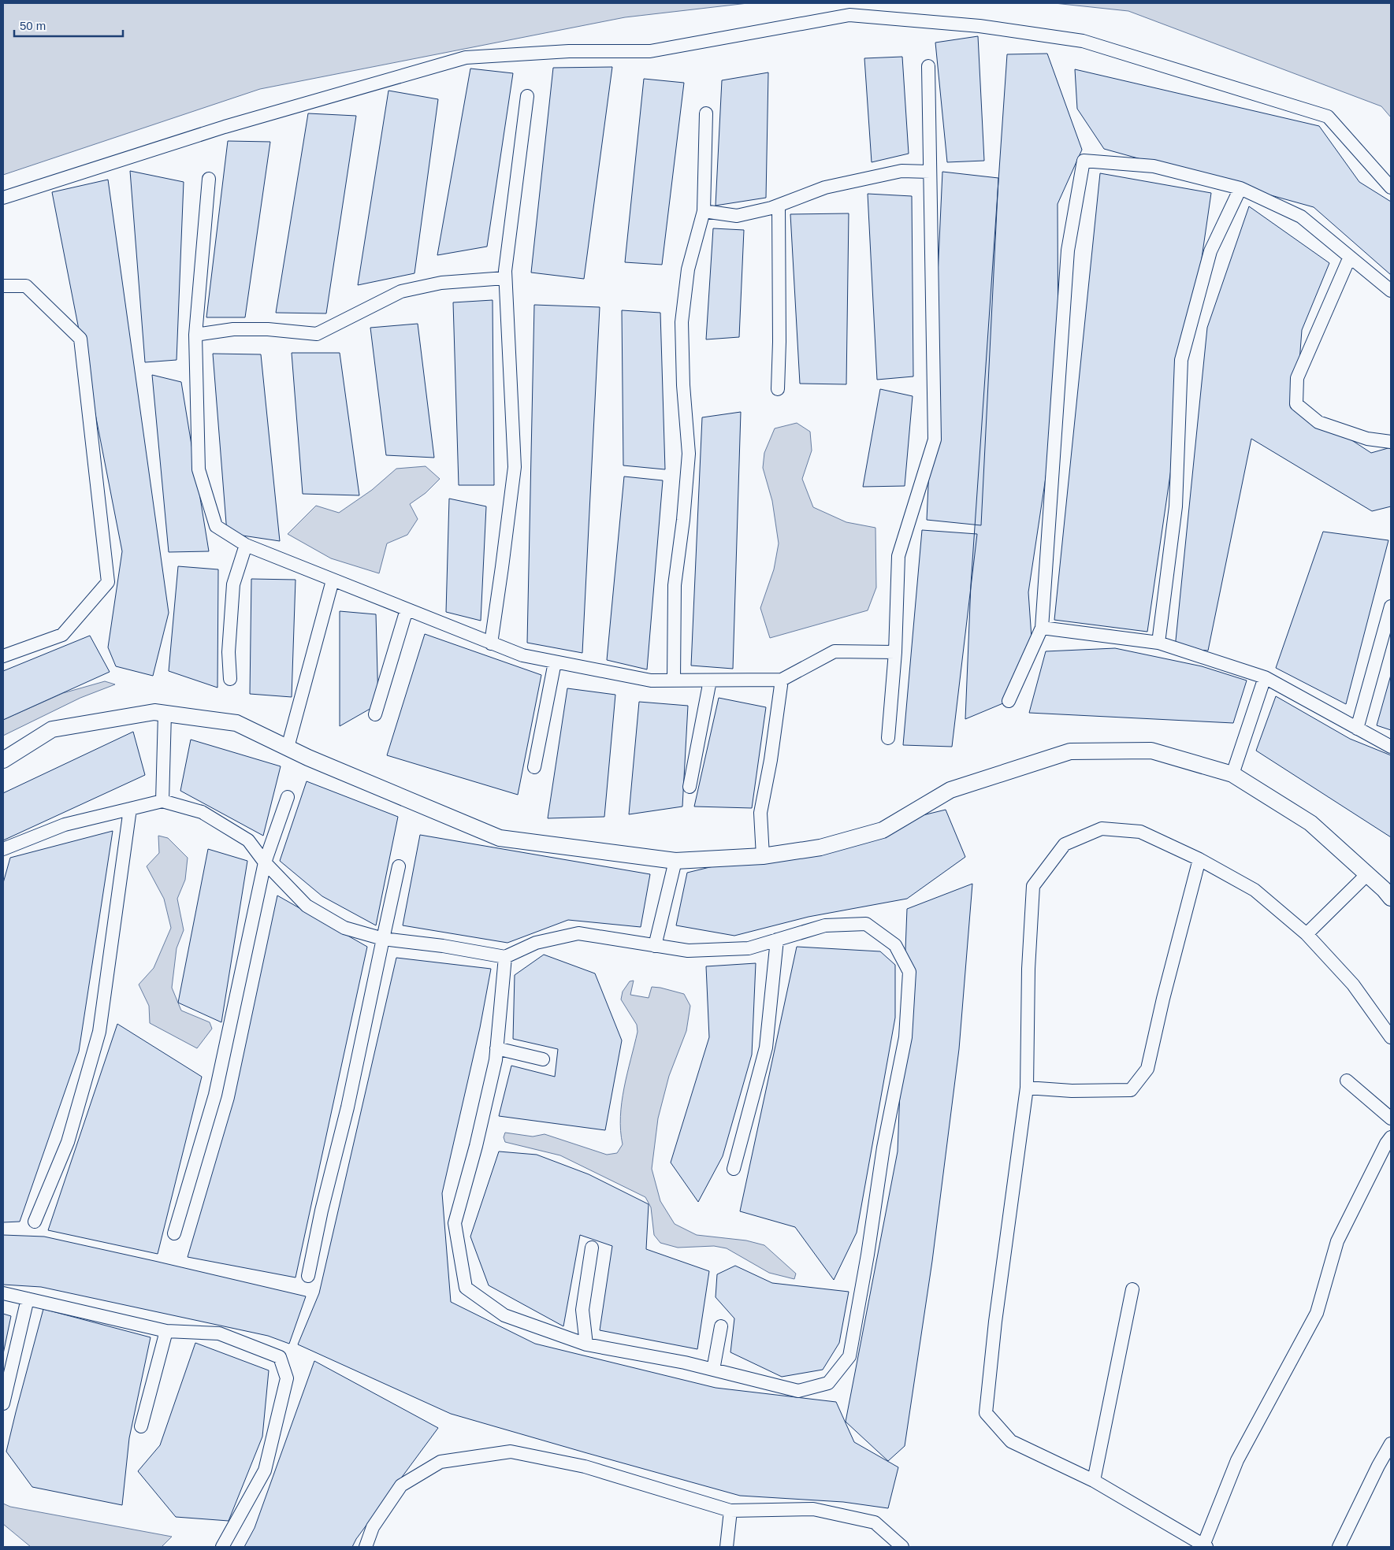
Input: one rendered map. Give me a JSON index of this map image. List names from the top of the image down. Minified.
{"scale_bar":"50 m"}
